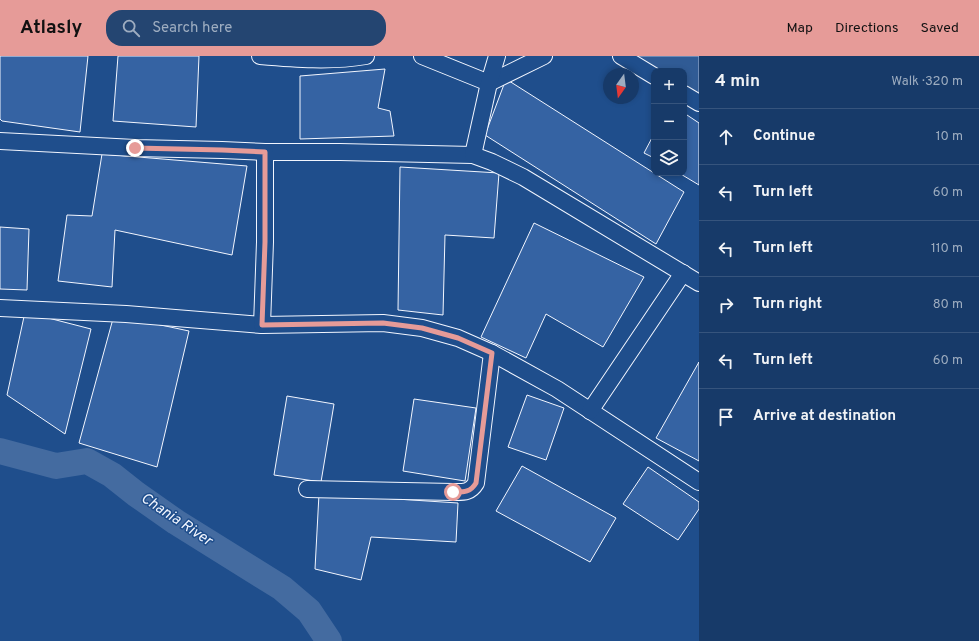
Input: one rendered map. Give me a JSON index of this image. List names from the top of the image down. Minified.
{"water":["Chania River"],"north":"bottom","page":{"header":"Atlasly","search":"Search here","nav":["Map","Directions","Saved"],"heading":["4 min","Walk · 320 m"],"map_buttons":["+","−"],"list":[["Continue","10 m"],["Turn left","60 m"],["Turn left","110 m"],["Turn right","80 m"],["Turn left","60 m"],"Arrive at destination"]}}
